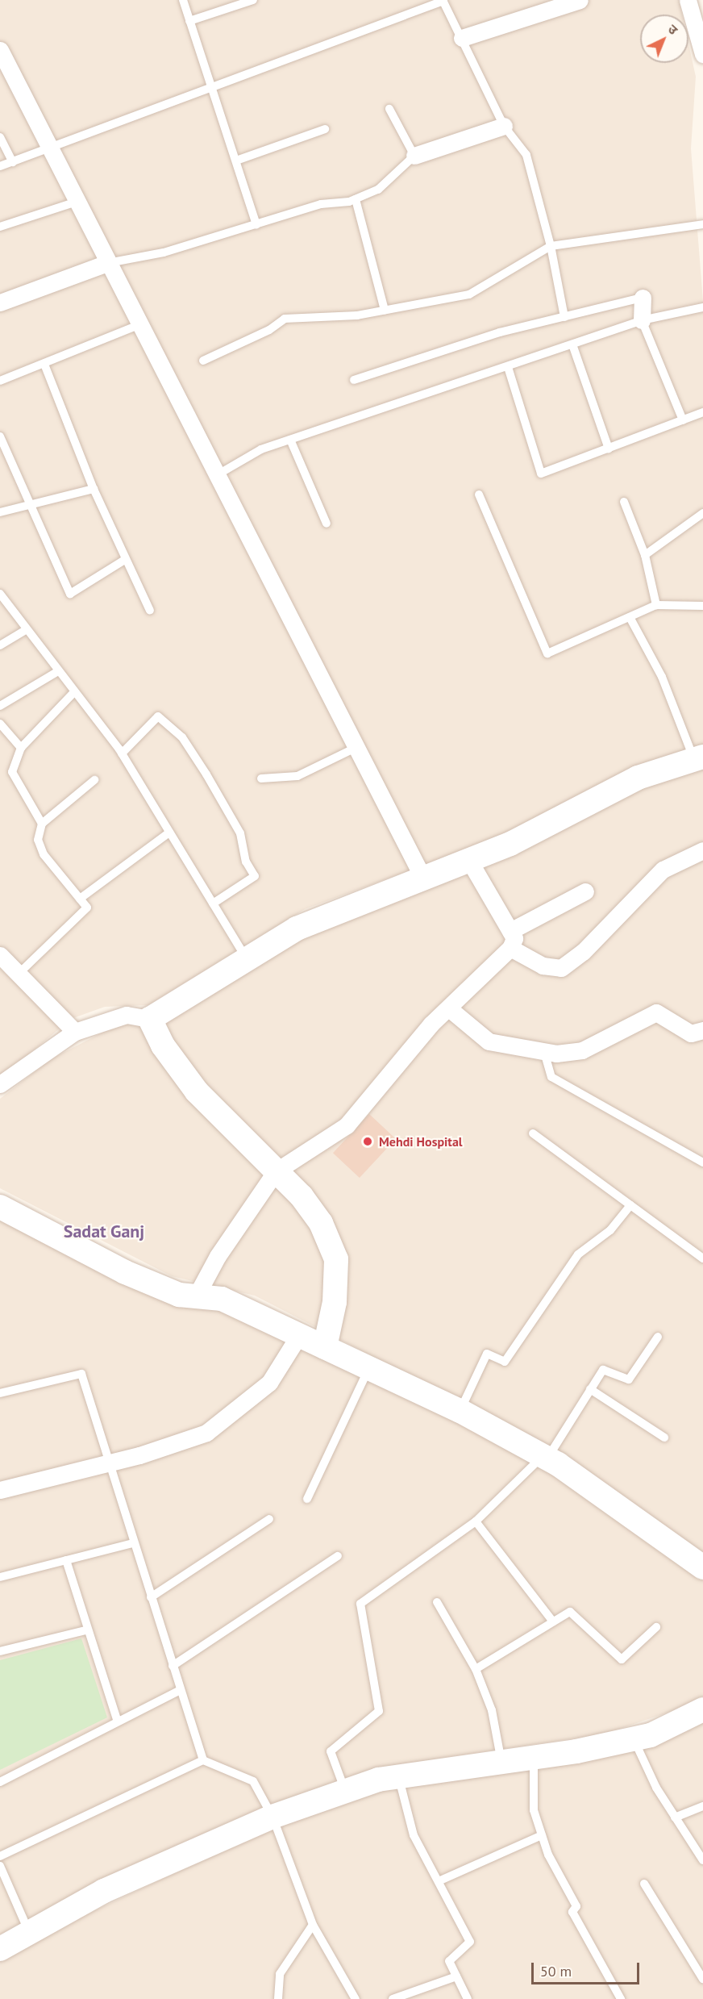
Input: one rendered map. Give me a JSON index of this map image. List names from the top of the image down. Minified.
{"districts":["Sadat Ganj"],"places":["Mehdi Hospital"],"scale_bar":"50 m","north":"top right"}
